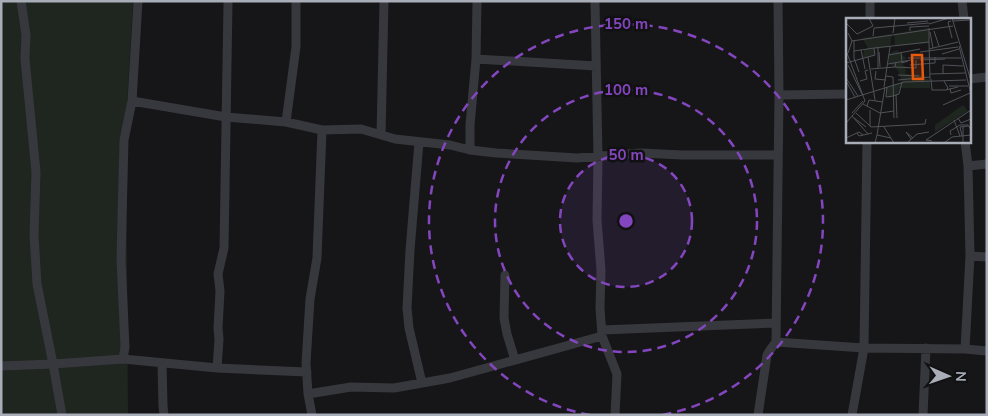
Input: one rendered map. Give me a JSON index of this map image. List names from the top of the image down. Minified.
{"north":"right","rings":["150 m","100 m","50 m"]}
